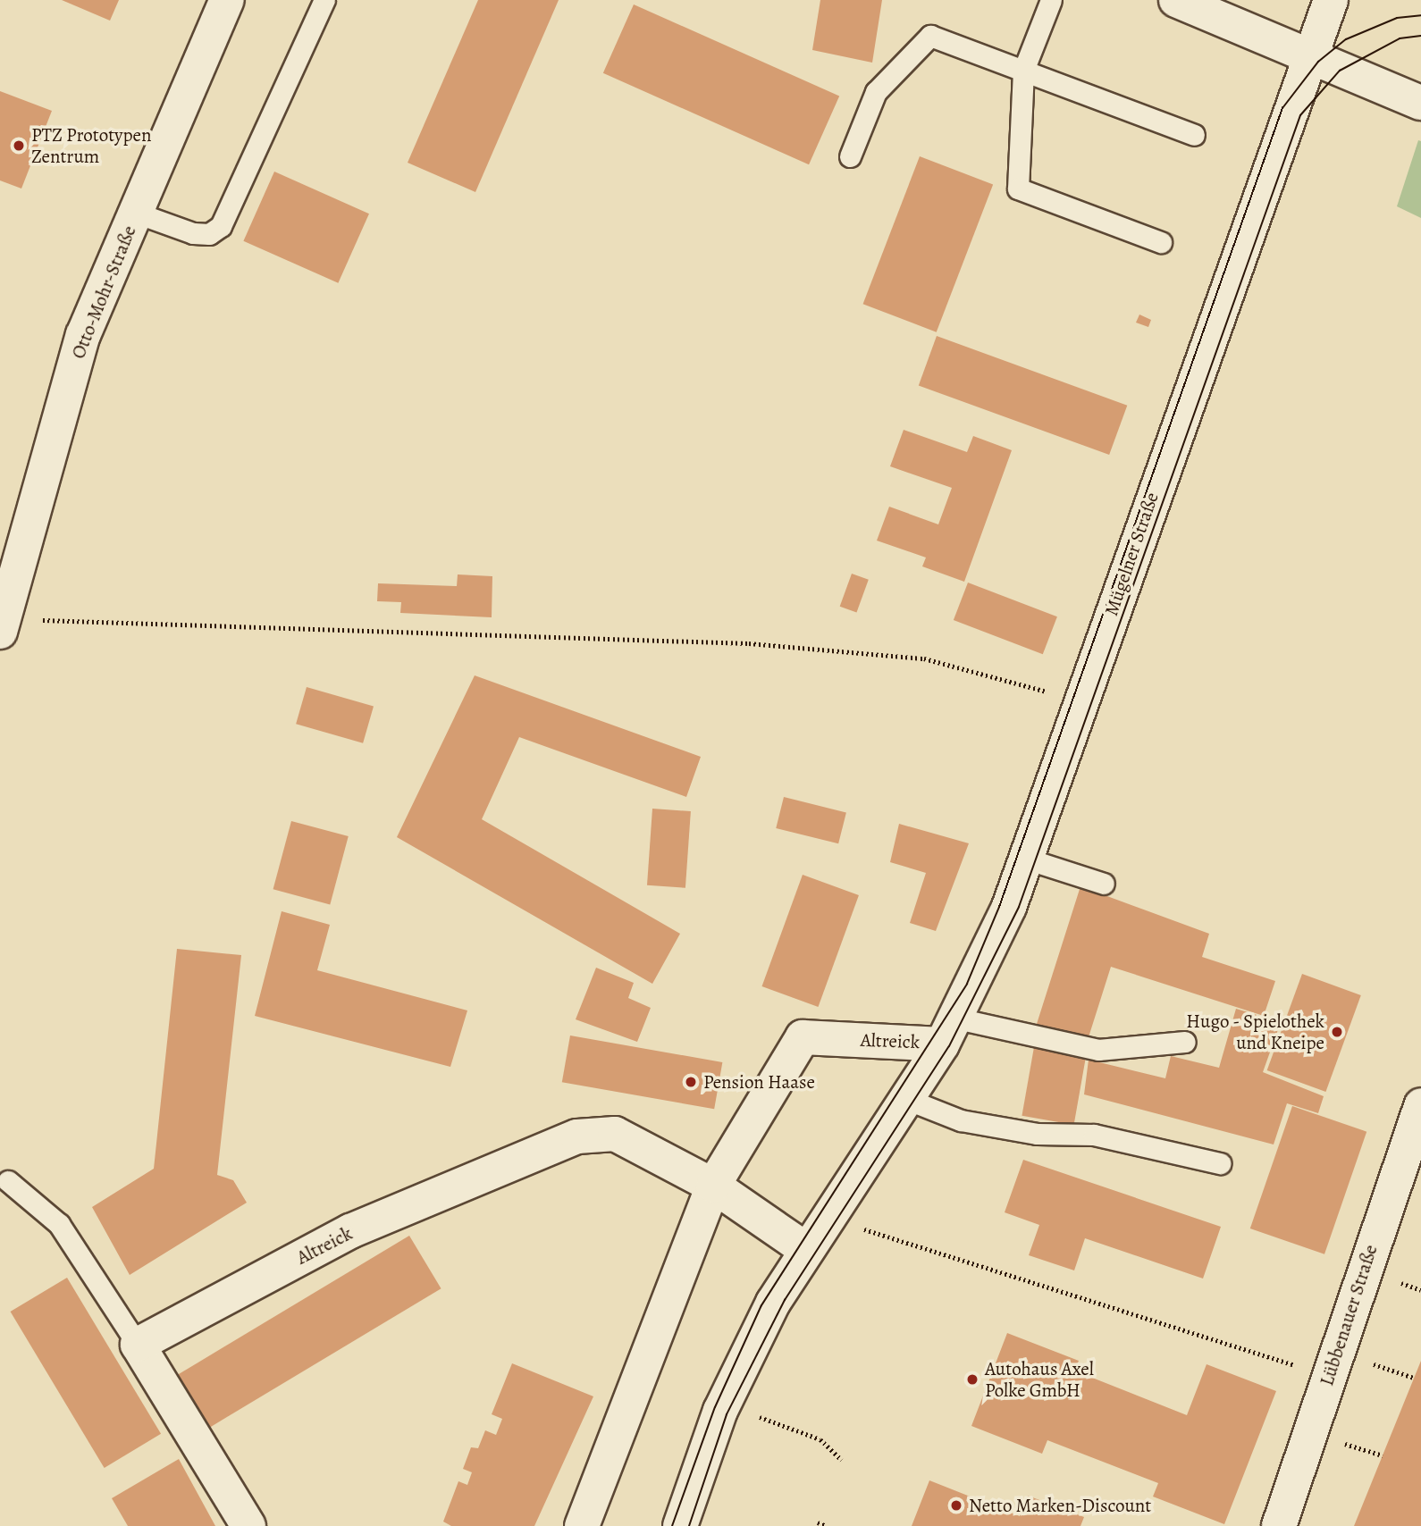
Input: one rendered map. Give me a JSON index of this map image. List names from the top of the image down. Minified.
{"streets":{"street":["Otto-Mohr-Straße","Mügelner Straße","Altreick","Lübbenauer Straße"]},"crossings":[["Mügelner Straße","Altreick"]],"places":["PTZ Prototypen Zentrum","Hugo - Spielothek und Kneipe","Pension Haase","Autohaus Axel Polke GmbH","Netto Marken-Discount"]}
